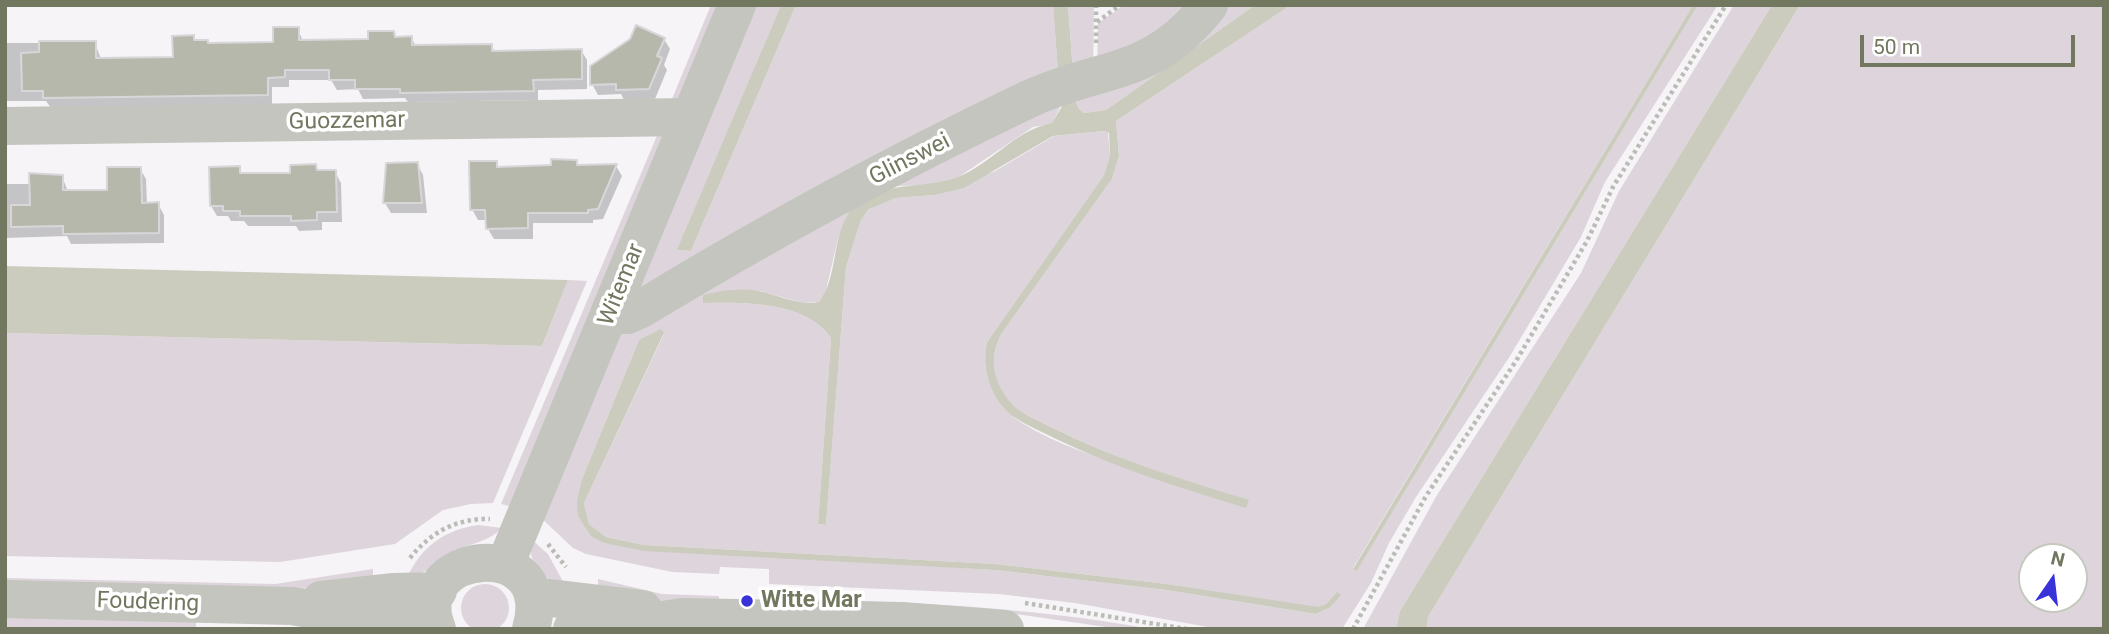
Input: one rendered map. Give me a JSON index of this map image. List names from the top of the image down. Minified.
{"streets":{"street":["Guozzemar","Glinswei","Witemar","Foudering"]},"crossings":[["Guozzemar","Witemar"],["Glinswei","Witemar"]],"places":["Witte Mar"],"scale_bar":"50 m","north":"top"}
